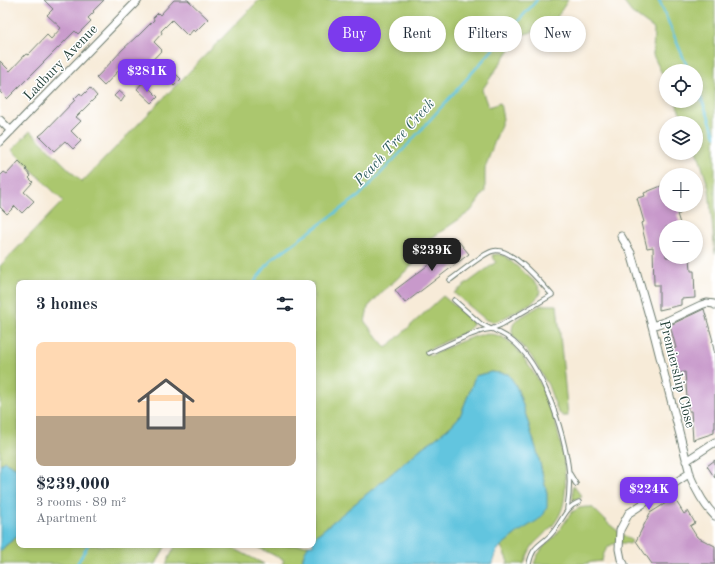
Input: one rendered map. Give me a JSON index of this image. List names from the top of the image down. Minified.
{"streets":{"street":["Ladbury Avenue","Premiership Close"]},"water":["Peach Tree Creek"],"page":{"chip":["Buy","Rent","Filters","New"],"price":["$281K","$239K","$224K"],"map_buttons":["+","−"],"heading":"3 homes","list":[{"name":"$239,000","note":"3 rooms · 89 m² · Apartment"}]}}
